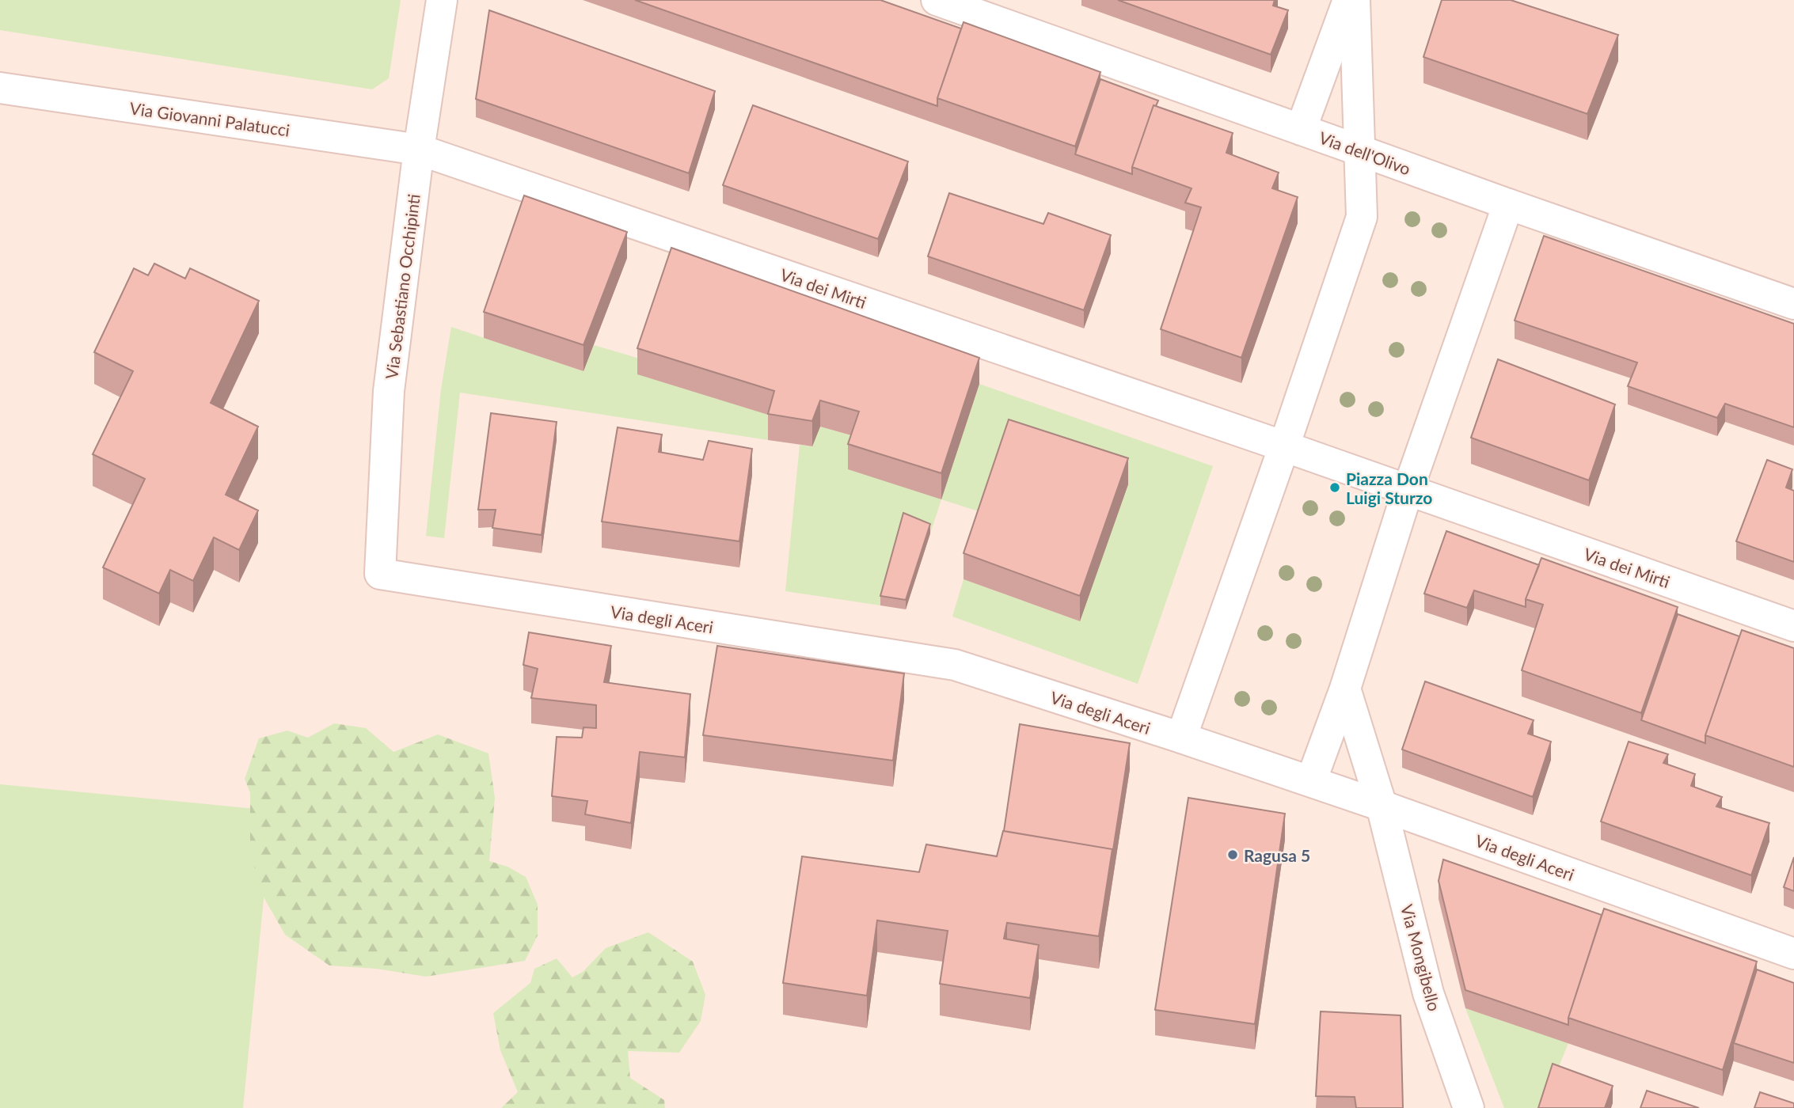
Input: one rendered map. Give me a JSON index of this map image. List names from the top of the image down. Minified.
{"streets":{"street":["Via Giovanni Palatucci","Via dell'Olivo","Via Sebastiano Occhipinti","Via dei Mirti","Via degli Aceri","Via Mongibello"]},"crossings":[["Via Giovanni Palatucci","Via Sebastiano Occhipinti"],["Via Giovanni Palatucci","Via dei Mirti"],["Via Sebastiano Occhipinti","Via dei Mirti"],["Via Sebastiano Occhipinti","Via degli Aceri"],["Via degli Aceri","Via Mongibello"]],"places":["Piazza Don Luigi Sturzo","Ragusa 5"]}
